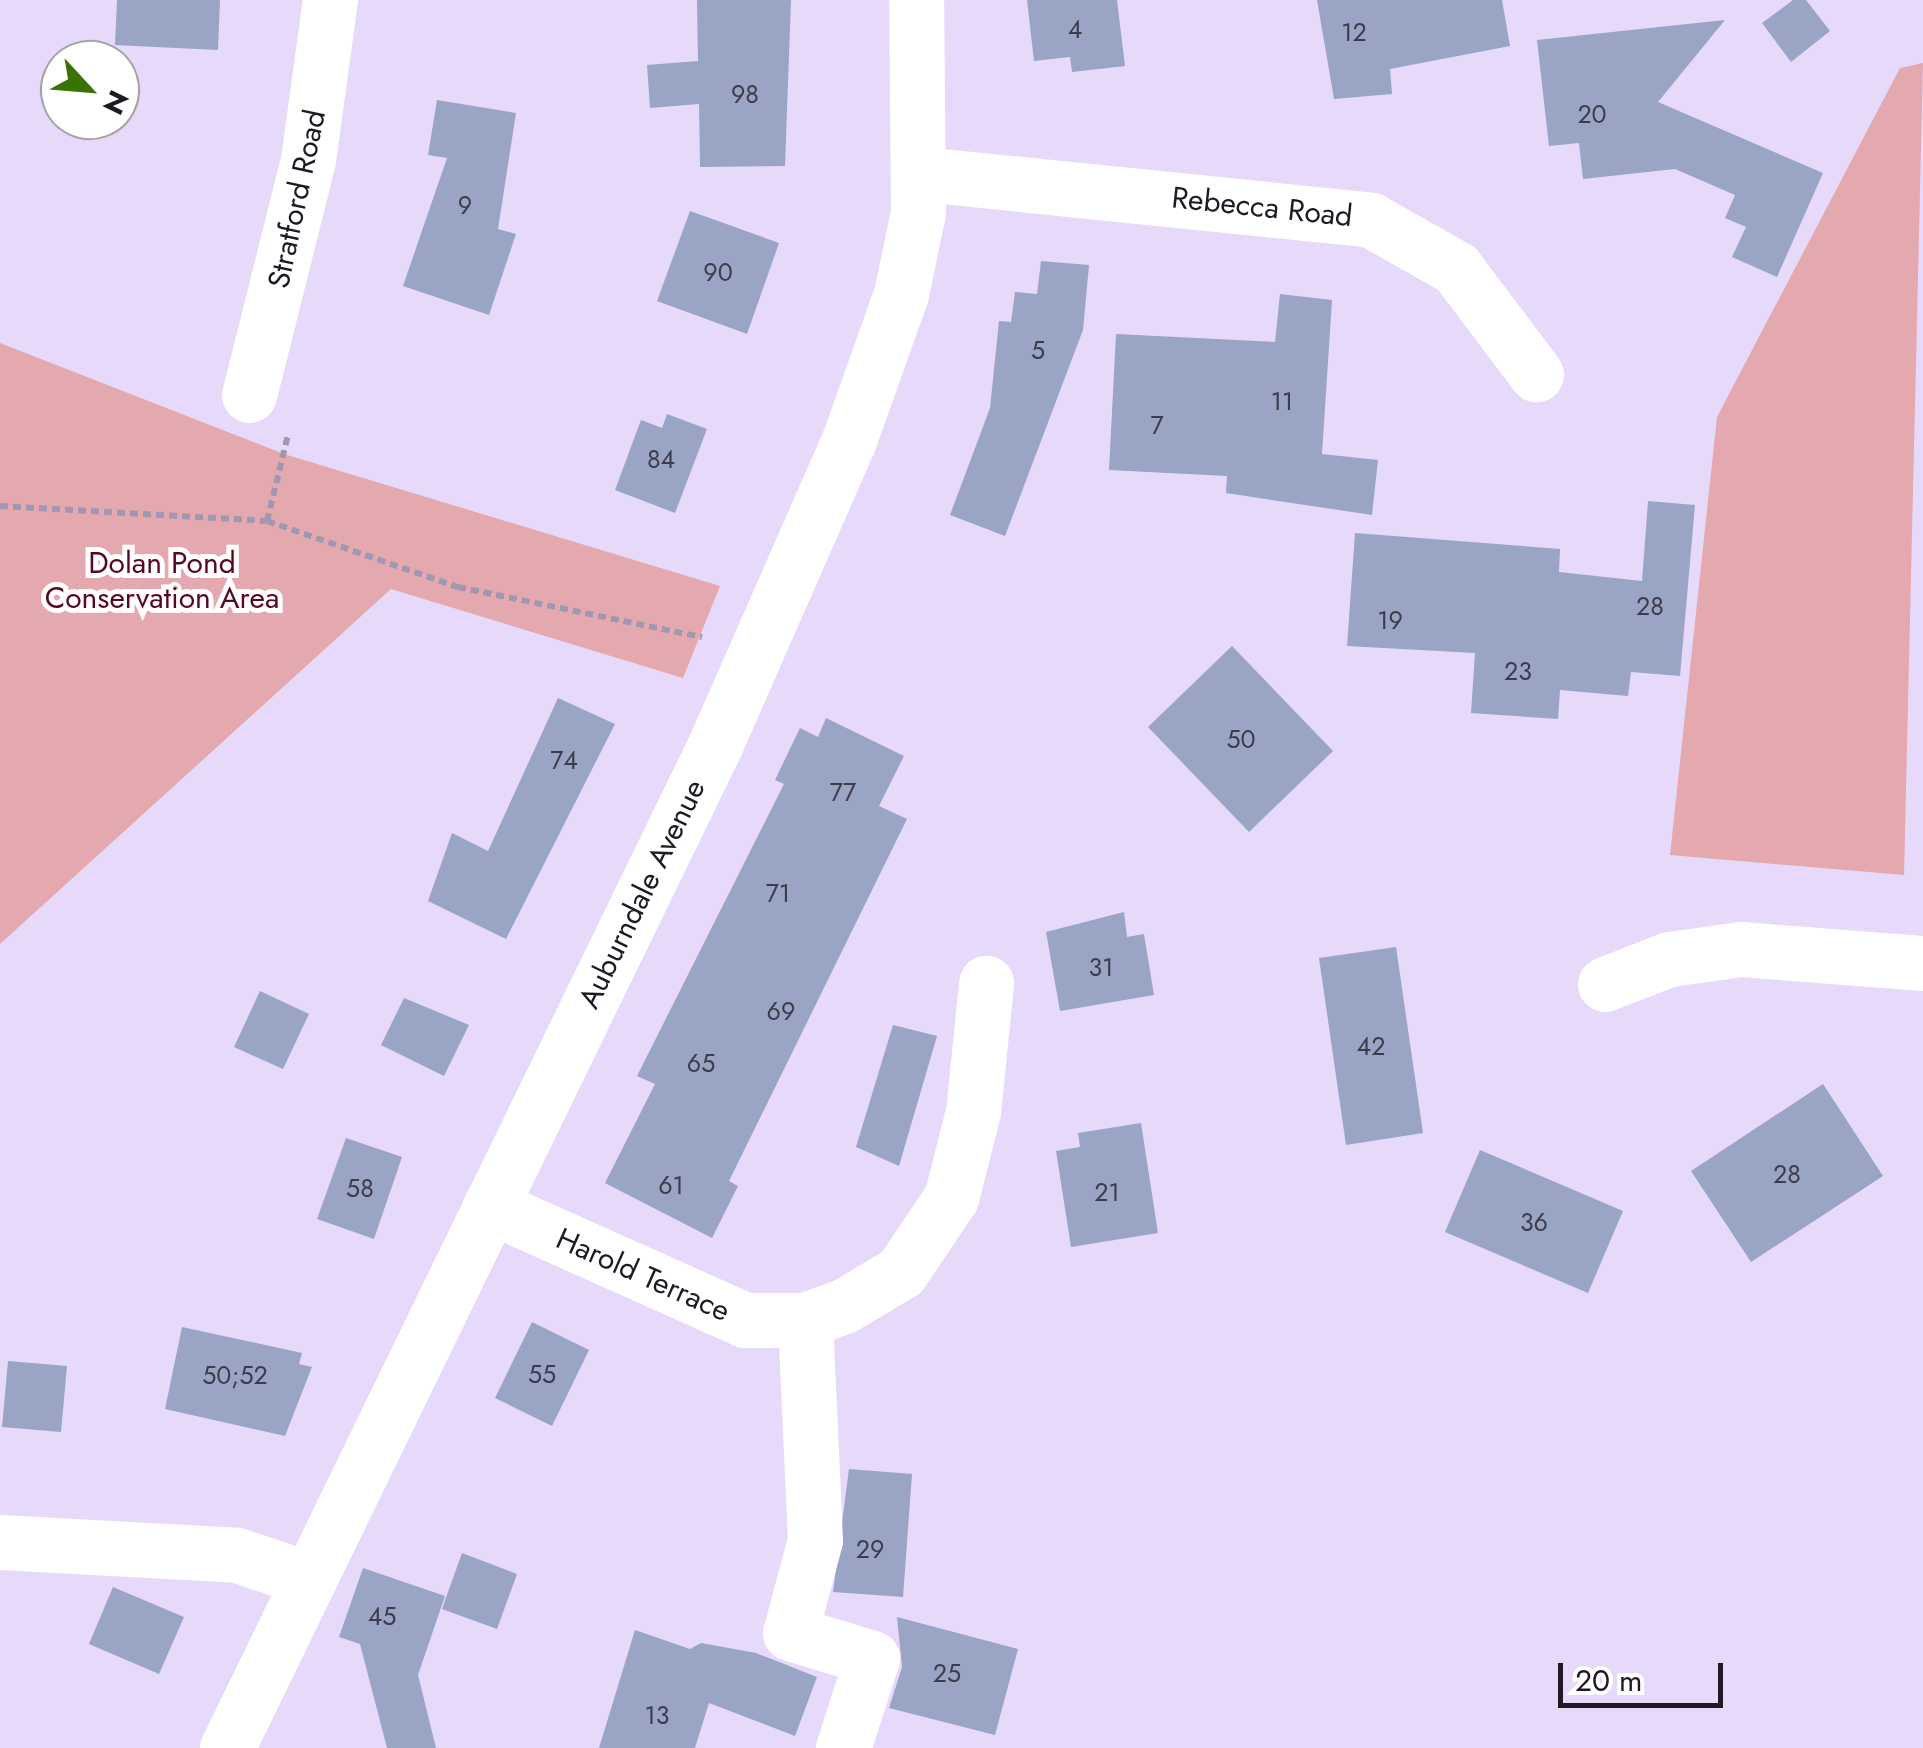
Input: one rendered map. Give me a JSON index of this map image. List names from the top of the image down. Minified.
{"streets":{"street":["Stratford Road","Rebecca Road","Auburndale Avenue","Harold Terrace"]},"crossings":[["Rebecca Road","Auburndale Avenue"],["Auburndale Avenue","Harold Terrace"]],"parks":["Dolan Pond Conservation Area"],"house_numbers":["4","12","98","20","9","90","5","11","7","84","28","19","23","50","74","77","71","31","69","42","65","28","61","58","21","36","55","50;52","29","45","25","13"],"scale_bar":"20 m","north":"bottom right"}
